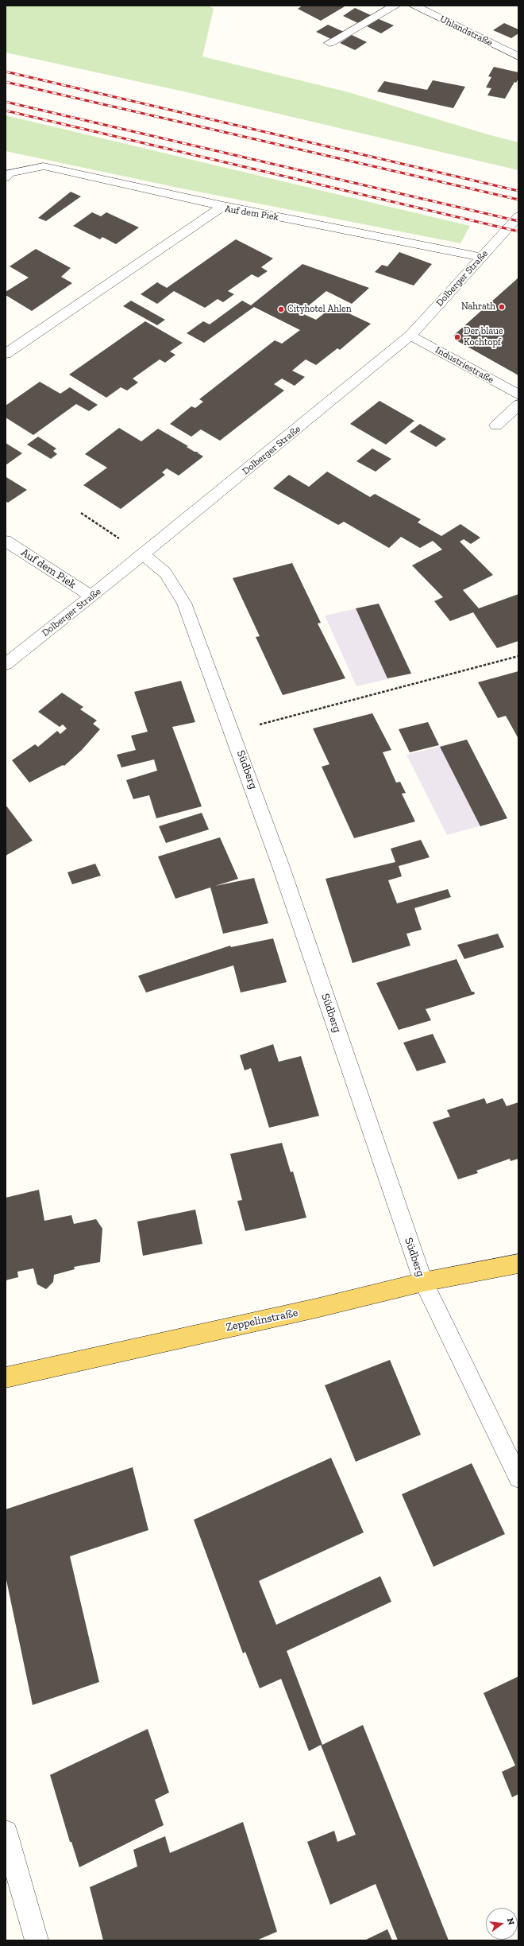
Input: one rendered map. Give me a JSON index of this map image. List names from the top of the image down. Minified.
{"streets":{"main road":["Zeppelinstraße"],"street":["Uhlandstraße","Auf dem Piek","Dolberger Straße","Industriestraße","Südberg"]},"crossings":[["Auf dem Piek","Dolberger Straße"],["Dolberger Straße","Industriestraße"],["Dolberger Straße","Südberg"],["Südberg","Zeppelinstraße"]],"places":["Nahrath","Cityhotel Ahlen","Der blaue Kochtopf"],"north":"right"}
